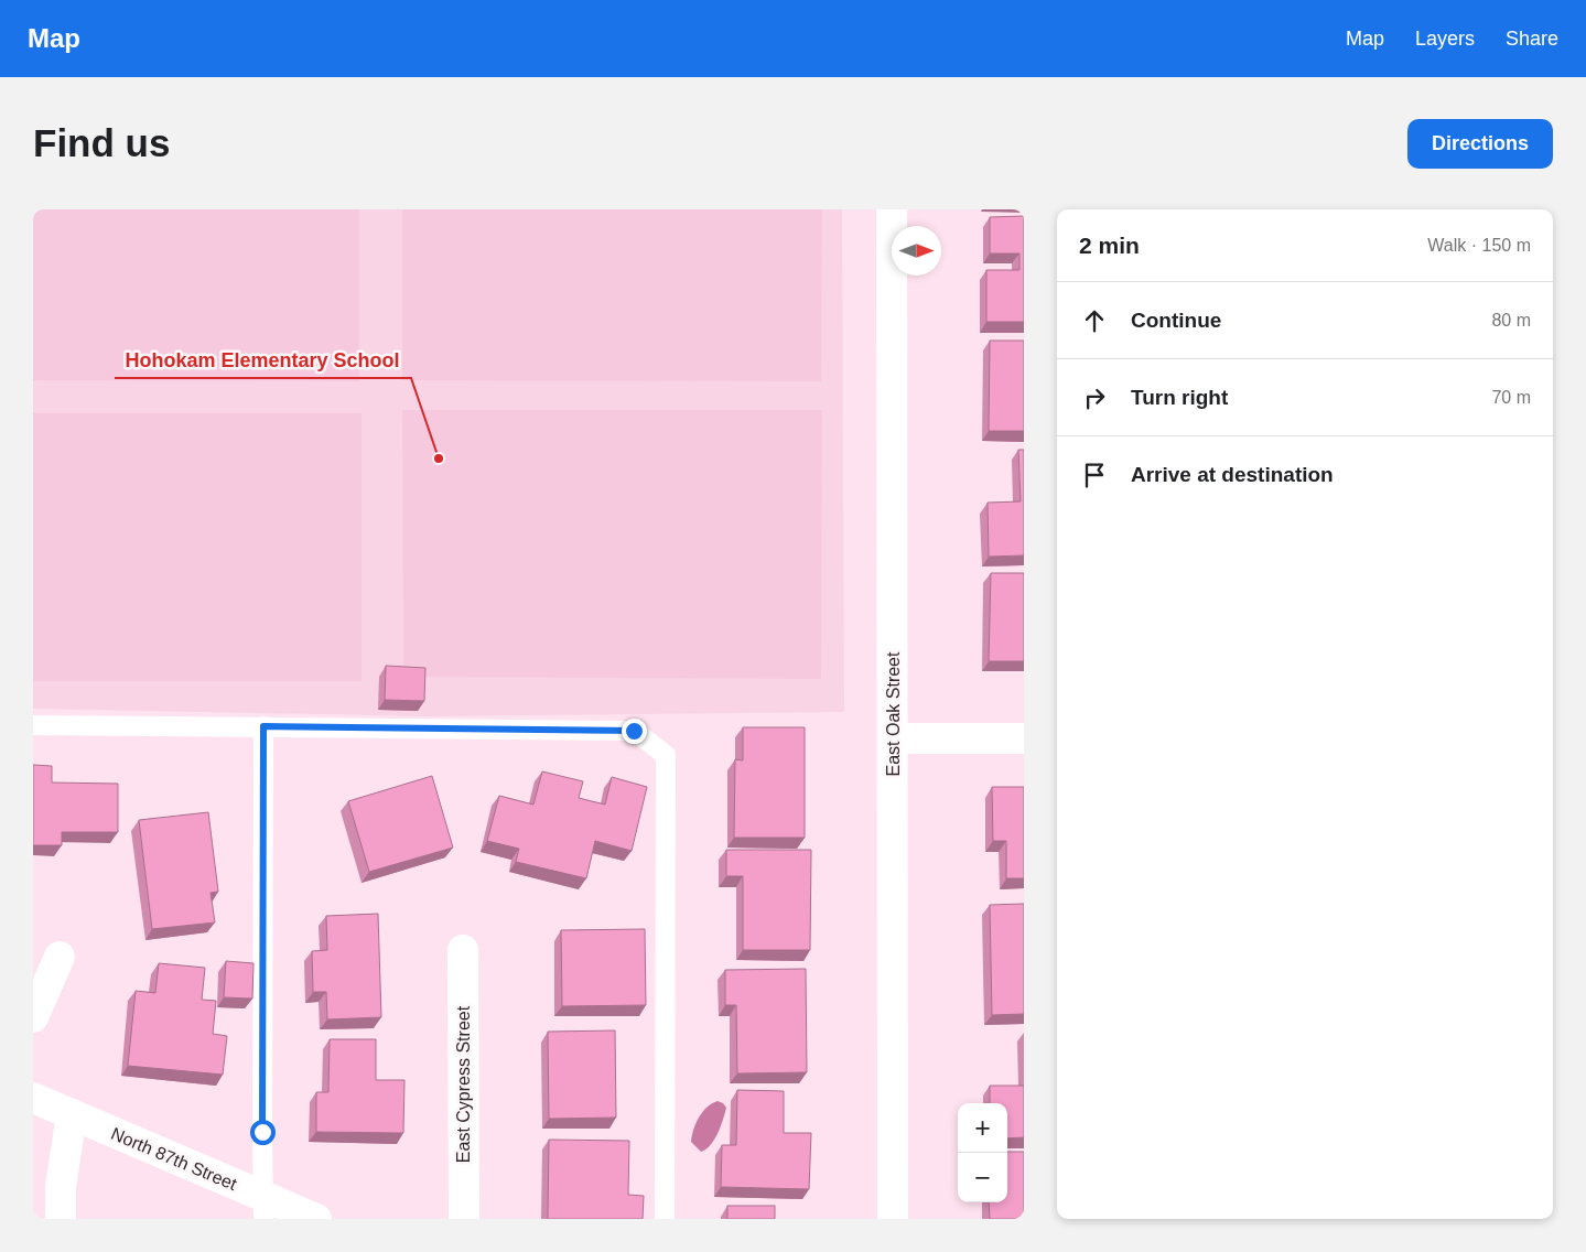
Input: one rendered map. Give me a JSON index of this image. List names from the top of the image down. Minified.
{"streets":{"street":["East Oak Street","East Cypress Street","North 87th Street"]},"places":["Hohokam Elementary School"],"north":"right","page":{"header":"Map","nav":["Map","Layers","Share"],"buttons":"Directions","title":"Find us","heading":["2 min","Walk · 150 m"],"list":[["Continue","80 m"],["Turn right","70 m"],"Arrive at destination"],"map_buttons":["+","−"]}}
